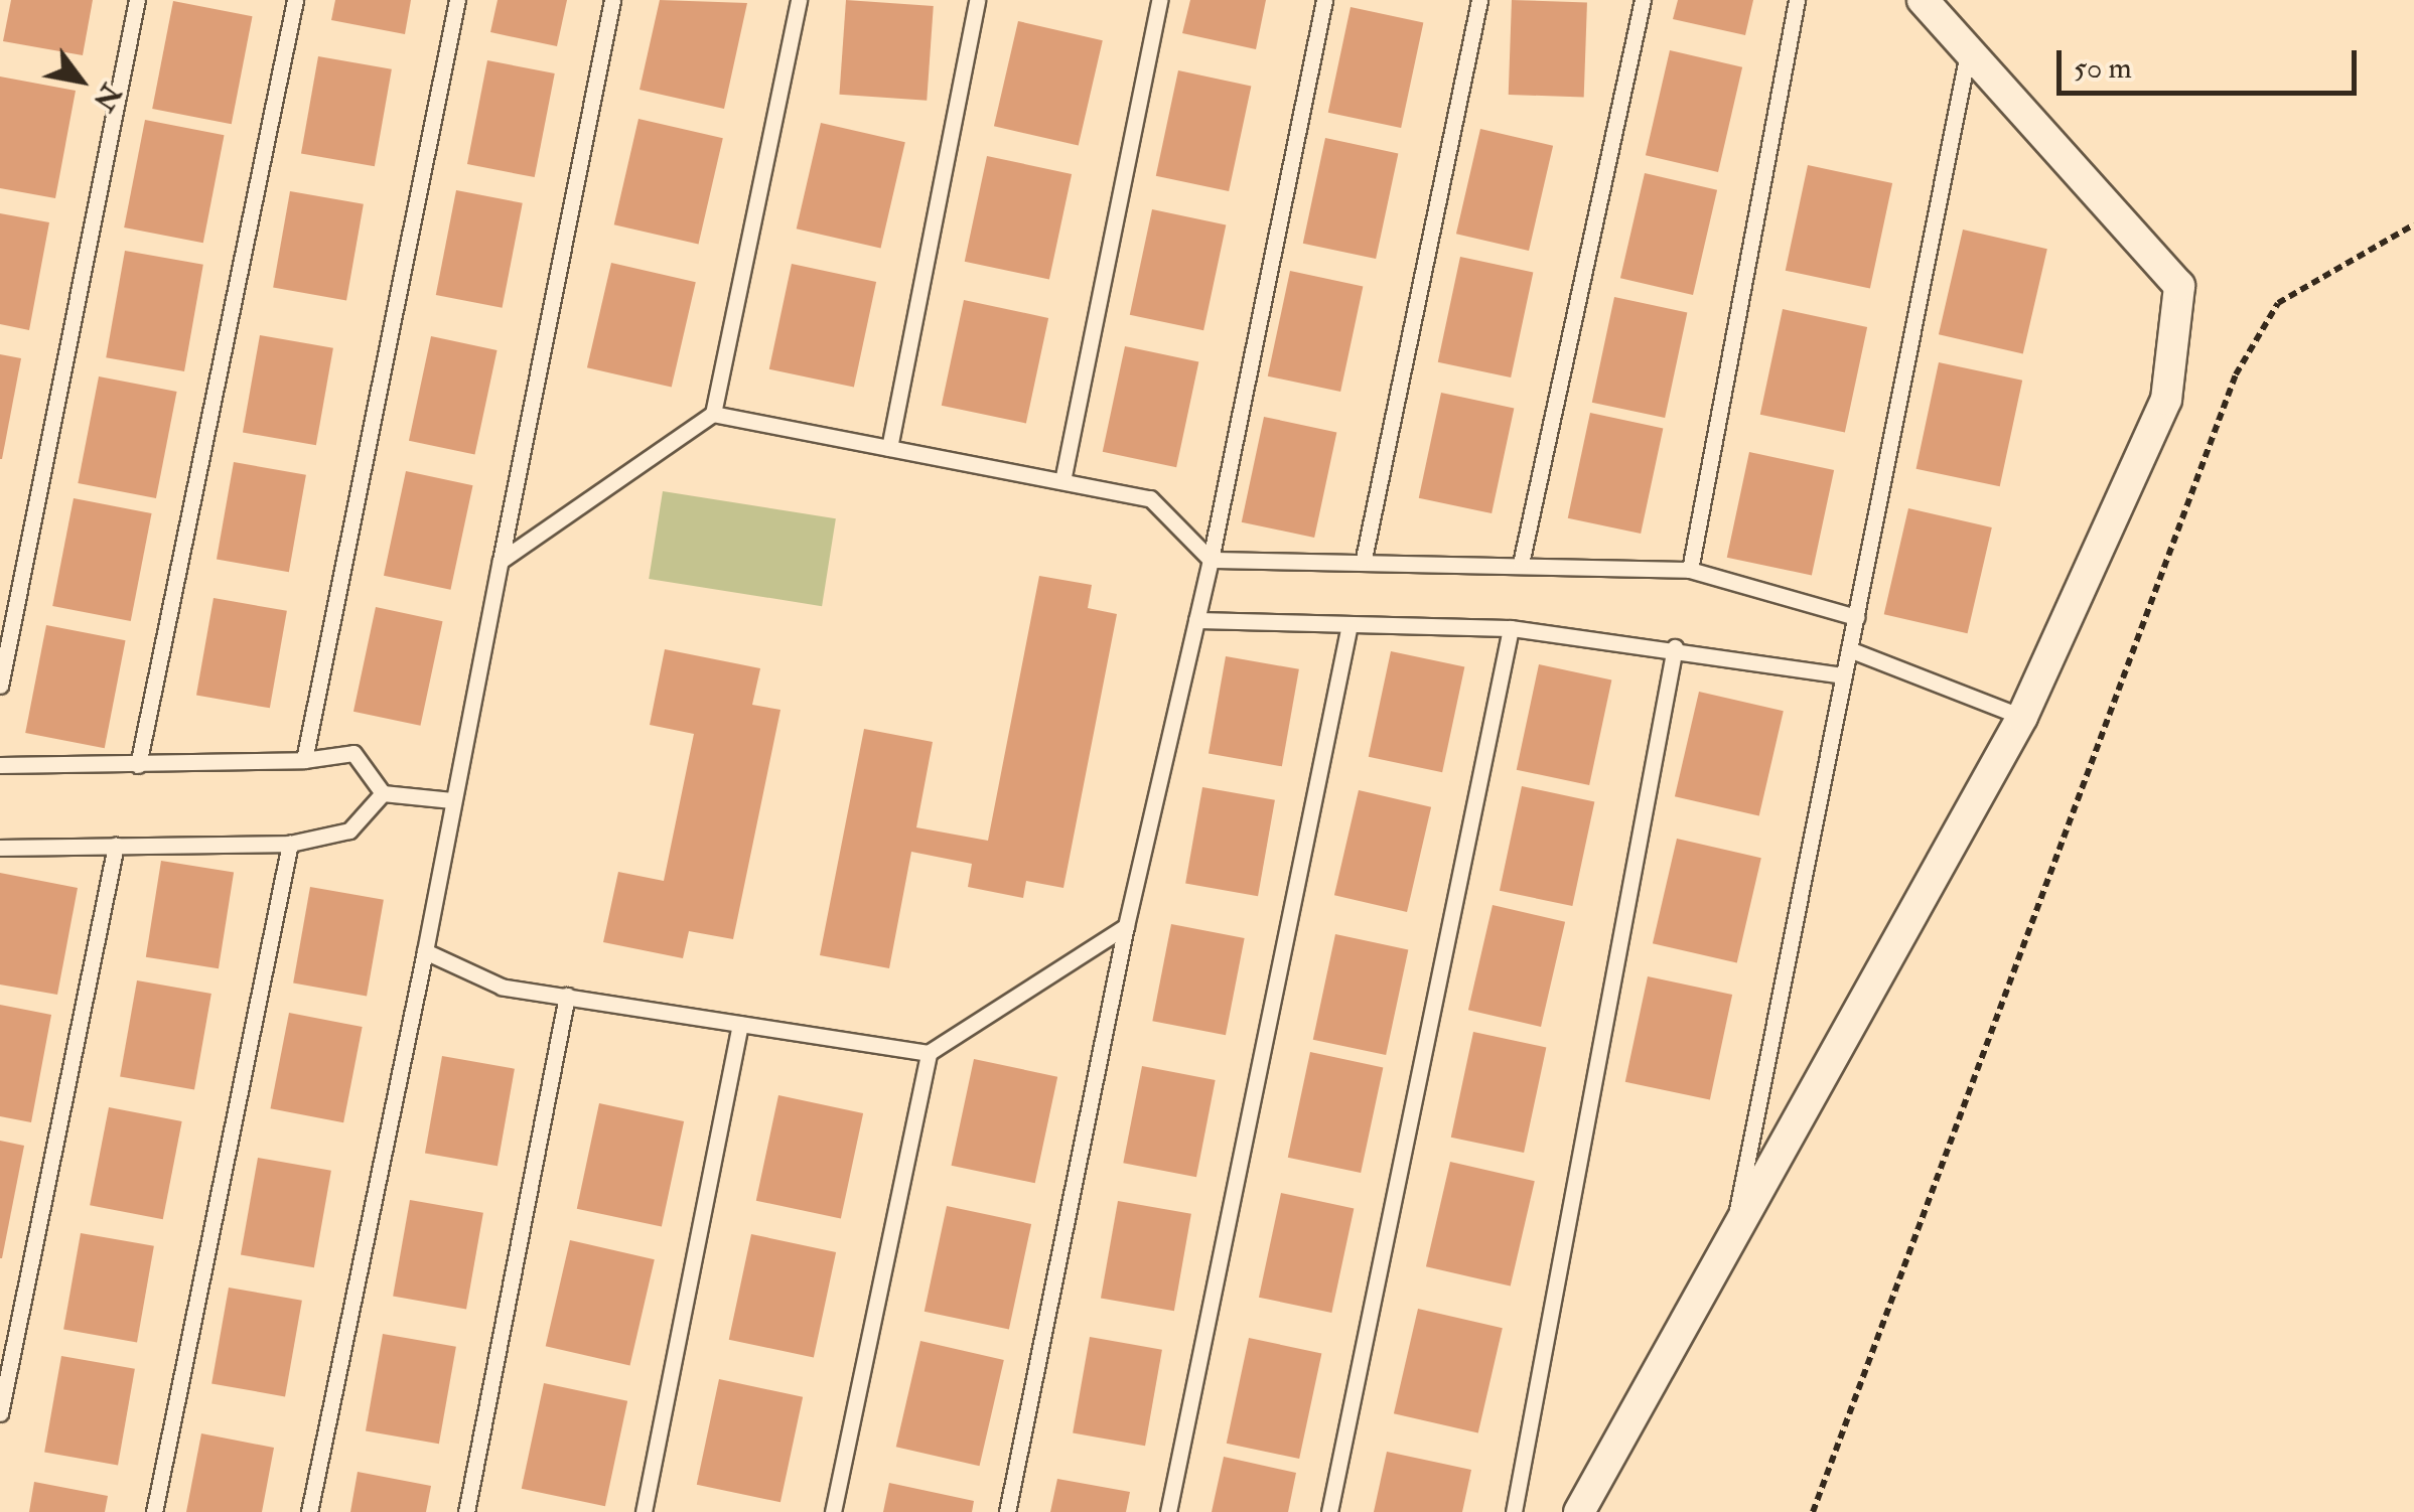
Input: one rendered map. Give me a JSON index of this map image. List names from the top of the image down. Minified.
{"scale_bar":"50 m","north":"bottom right"}
